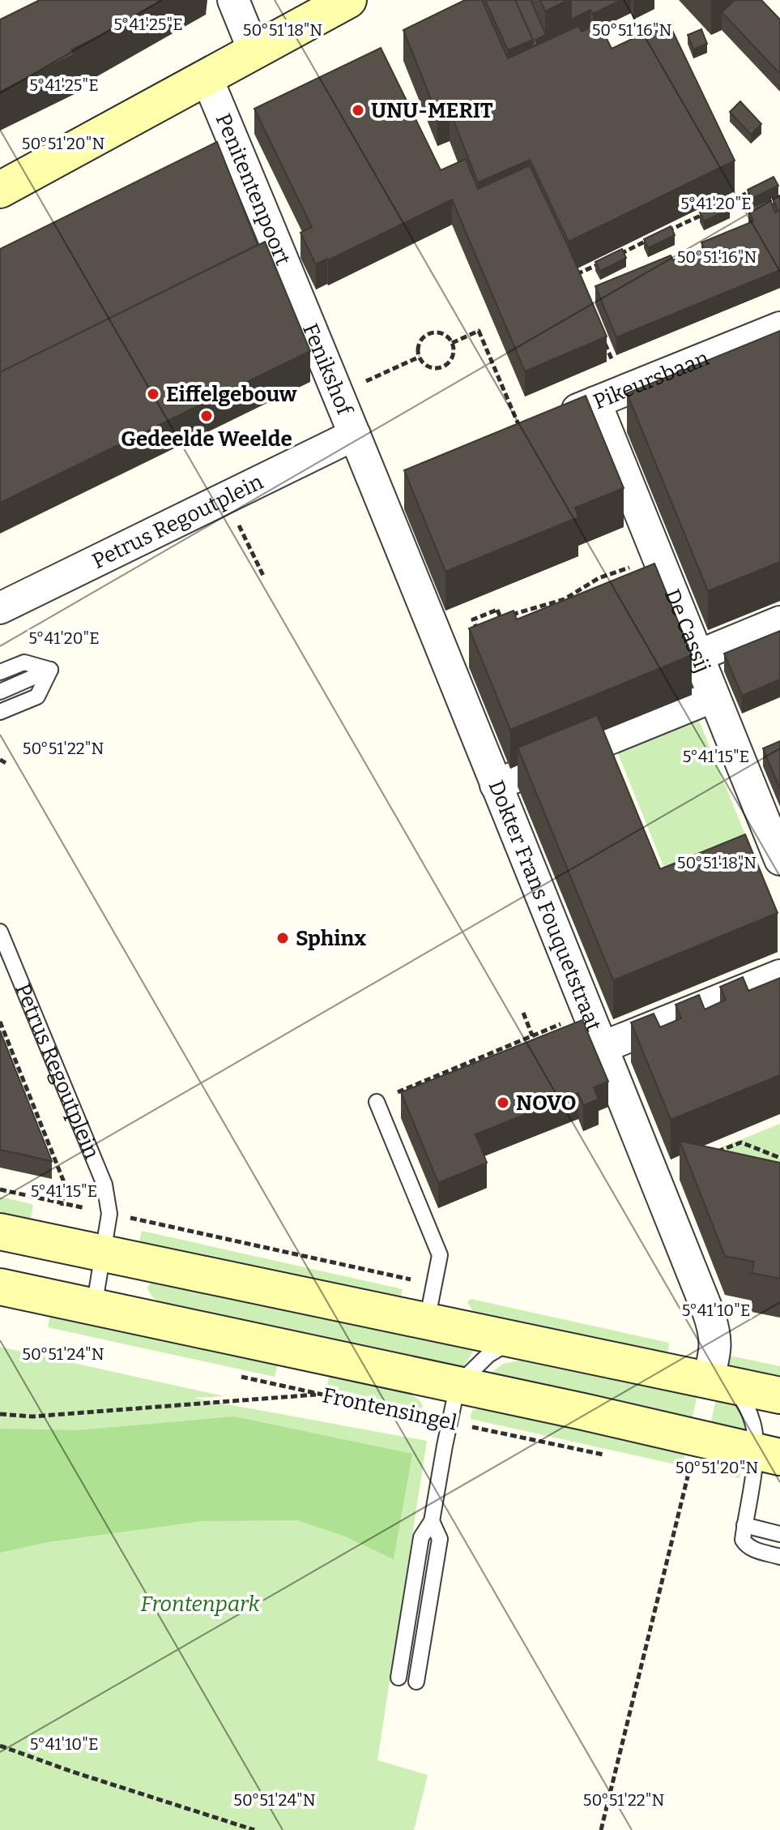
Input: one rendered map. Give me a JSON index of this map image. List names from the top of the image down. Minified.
{"streets":{"main road":["Frontensingel"],"street":["Penitentenpoort","Fenikshof","Pikeursbaan","Petrus Regoutplein","De Cassij","Dokter Frans Fouquetstraat"]},"crossings":[["Penitentenpoort","Fenikshof"],["Fenikshof","Petrus Regoutplein"],["Fenikshof","Dokter Frans Fouquetstraat"],["Pikeursbaan","De Cassij"],["Petrus Regoutplein","Dokter Frans Fouquetstraat"],["Petrus Regoutplein","Frontensingel"]],"parks":["Frontenpark"],"places":["UNU-MERIT","Eiffelgebouw","Gedeelde Weelde","Sphinx","NOVO"],"coordinates":["5°41'25\"E","50°51'18\"N","50°51'16\"N","50°51'20\"N","5°41'20\"E","50°51'22\"N","5°41'15\"E","5°41'10\"E","50°51'24\"N"]}
